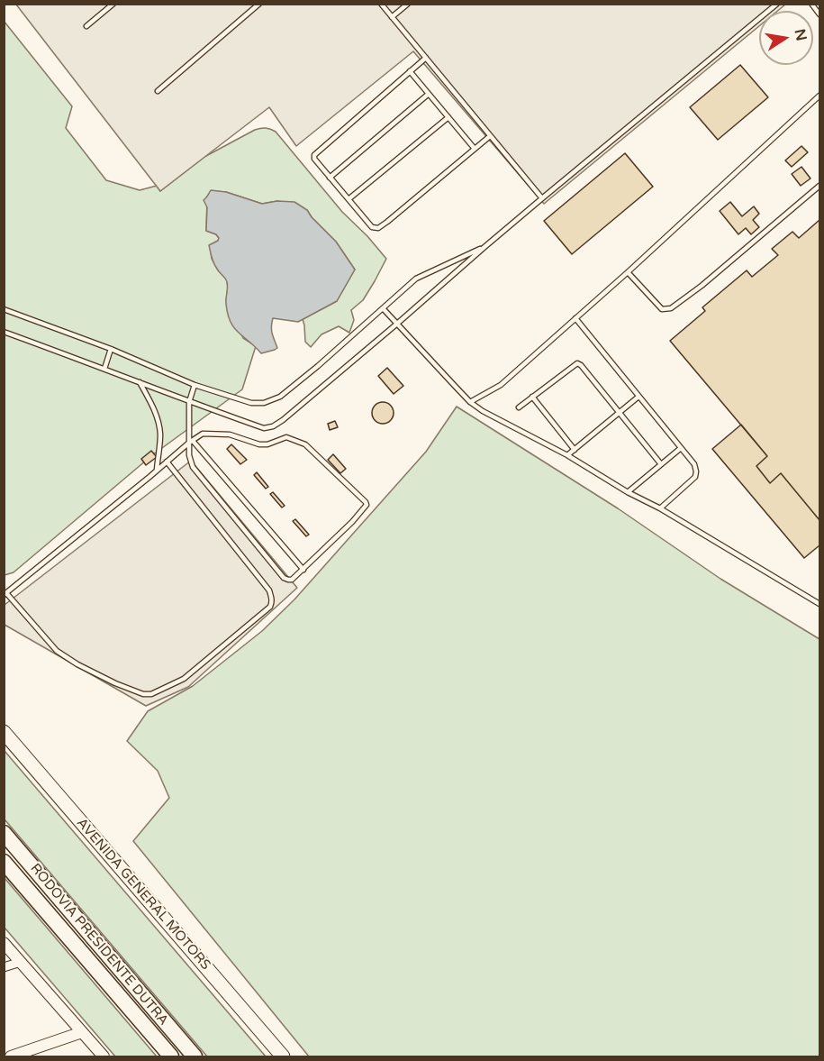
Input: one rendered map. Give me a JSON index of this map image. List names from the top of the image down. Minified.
{"streets":{"highway":["RODOVIA PRESIDENTE DUTRA"],"main road":["AVENIDA GENERAL MOTORS"]},"north":"right"}
